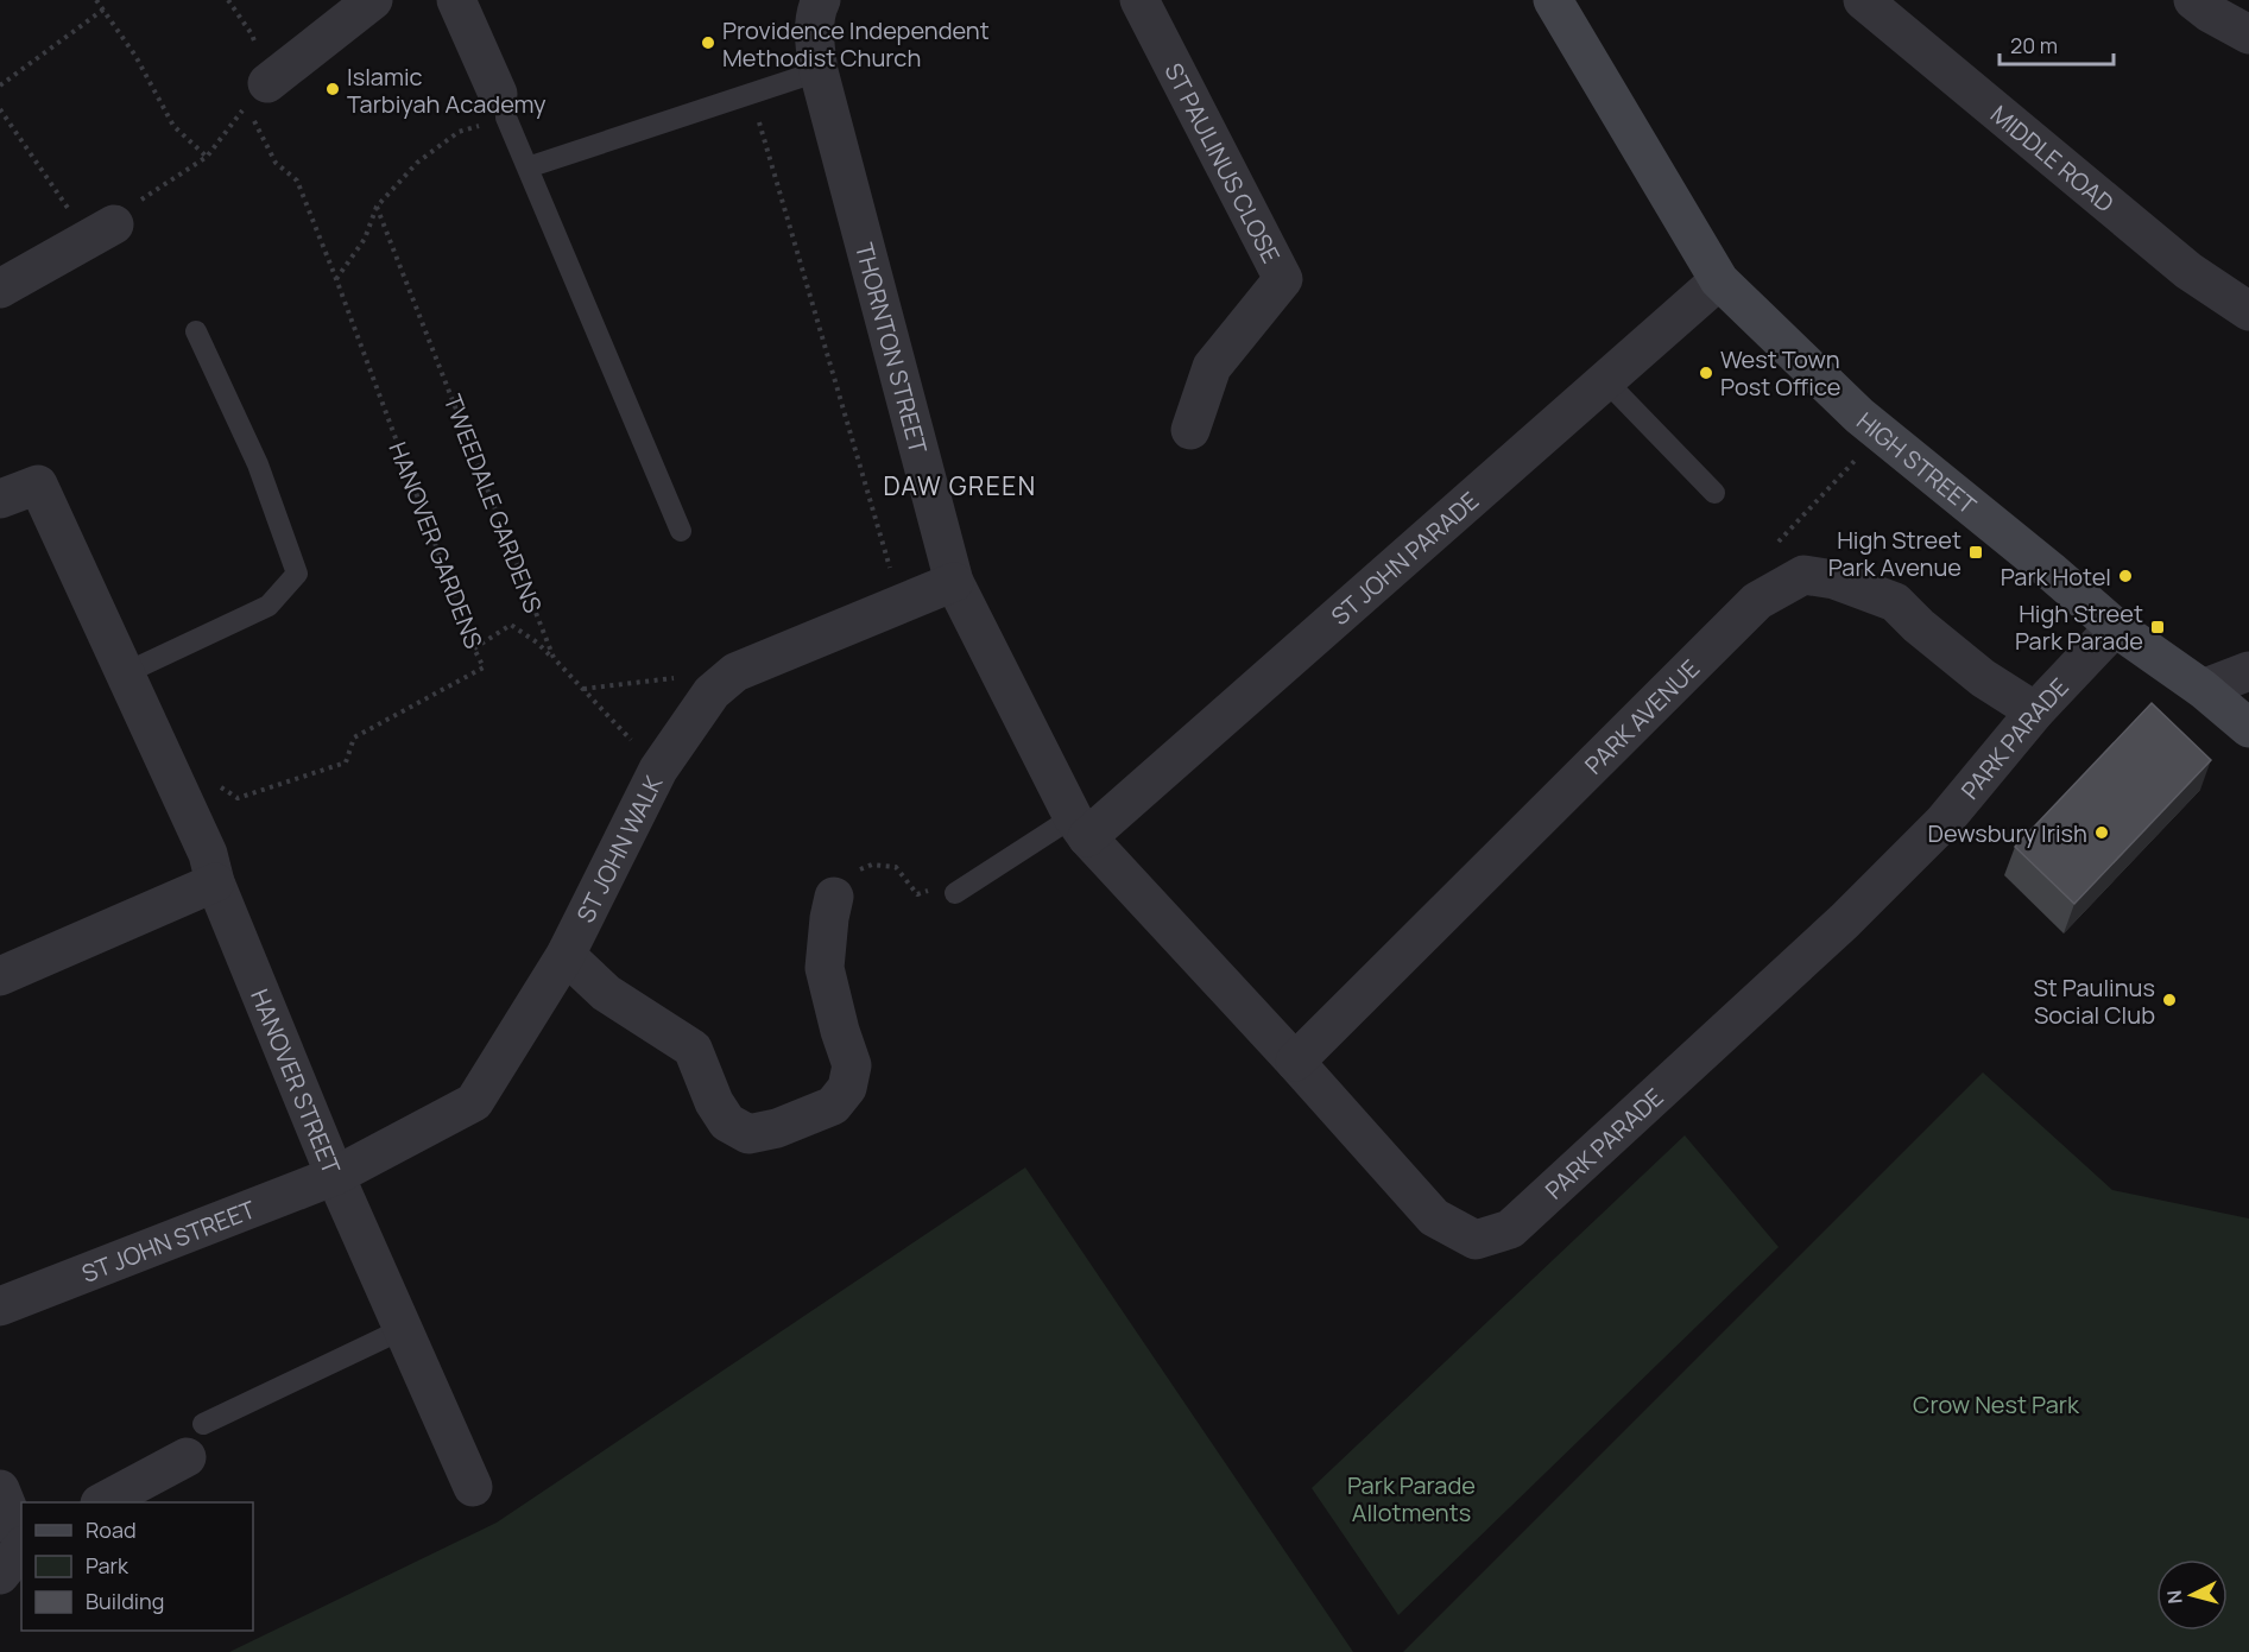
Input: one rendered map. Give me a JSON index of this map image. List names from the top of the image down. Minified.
{"streets":{"street":["MIDDLE ROAD","ST PAULINUS CLOSE","THORNTON STREET","HIGH STREET","ST JOHN PARADE","PARK AVENUE","PARK PARADE","ST JOHN WALK","HANOVER STREET","ST JOHN STREET"],"path":["TWEEDALE GARDENS","HANOVER GARDENS"]},"crossings":[["THORNTON STREET","ST JOHN PARADE"],["THORNTON STREET","PARK PARADE"],["THORNTON STREET","ST JOHN WALK"],["HIGH STREET","ST JOHN PARADE"],["HIGH STREET","PARK PARADE"],["TWEEDALE GARDENS","ST JOHN WALK"],["HANOVER GARDENS","HANOVER STREET"],["ST JOHN PARADE","PARK PARADE"],["PARK AVENUE","PARK PARADE"],["ST JOHN WALK","HANOVER STREET"],["ST JOHN WALK","ST JOHN STREET"],["HANOVER STREET","ST JOHN STREET"]],"districts":["DAW GREEN"],"parks":["Crow Nest Park","Park Parade Allotments"],"places":{"other":["Providence Independent Methodist Church","Islamic Tarbiyah Academy","West Town Post Office","Park Hotel","Dewsbury Irish","St Paulinus Social Club"],"transit":["High Street Park Avenue","High Street Park Parade"]},"legend":["Road","Park","Building"],"scale_bar":"20 m","north":"left"}
